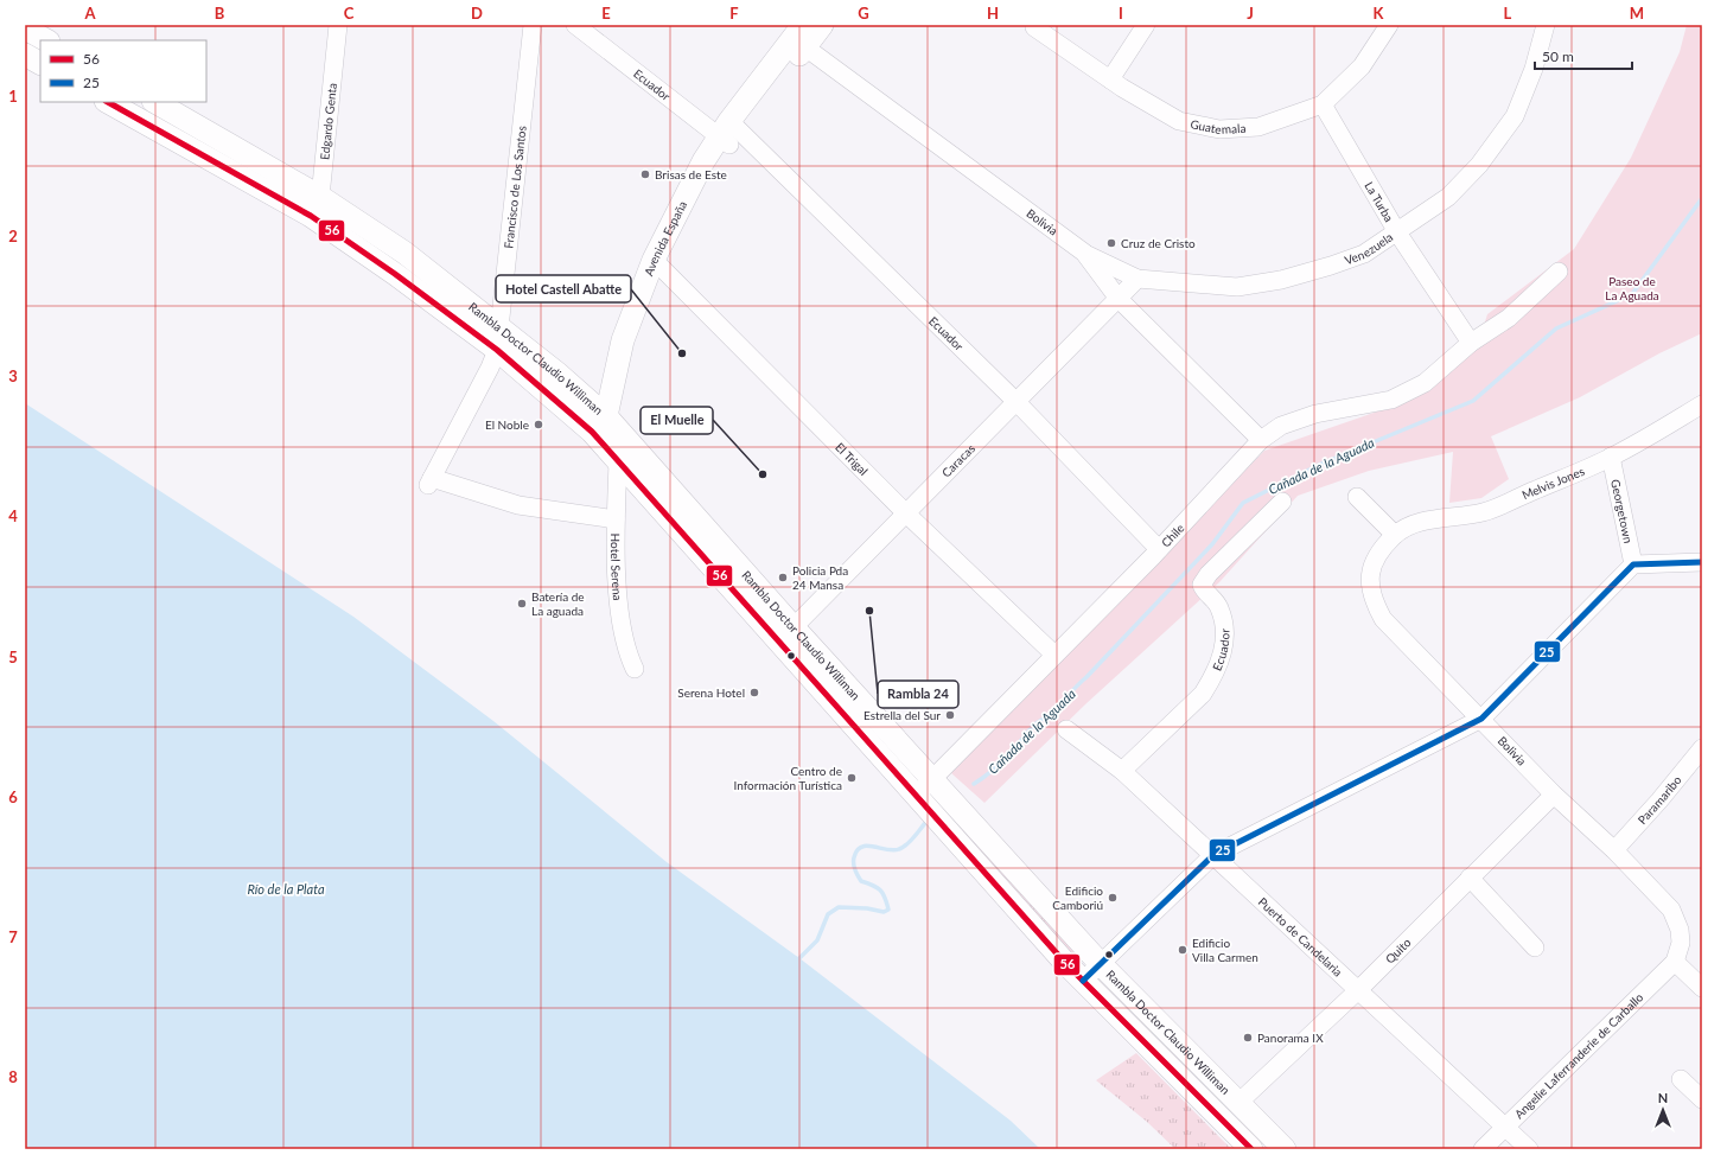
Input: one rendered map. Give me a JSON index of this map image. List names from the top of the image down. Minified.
{"streets":{"main road":["Avenida España","Rambla Doctor Claudio Williman"],"street":["Ecuador","Edgardo Genta","Guatemala","Francisco de Los Santos","La Turba","Bolivia","Venezuela","El Trigal","Caracas","Melvis Jones","Georgetown","Chile","Hotel Serena","Paramaribo","Puerto de Candelaria","Quito","Angelie Laferranderie de Carballo"]},"crossings":[["Ecuador","Avenida España"],["Ecuador","Caracas"],["Ecuador","Chile"],["Ecuador","Puerto de Candelaria"],["Edgardo Genta","Rambla Doctor Claudio Williman"],["Guatemala","La Turba"],["Francisco de Los Santos","Rambla Doctor Claudio Williman"],["Francisco de Los Santos","Hotel Serena"],["La Turba","Venezuela"],["La Turba","Chile"],["Bolivia","Avenida España"],["Bolivia","Venezuela"],["Bolivia","Caracas"],["Bolivia","Melvis Jones"],["Bolivia","Chile"],["Bolivia","Paramaribo"],["Bolivia","Quito"],["Bolivia","Angelie Laferranderie de Carballo"],["Avenida España","Rambla Doctor Claudio Williman"],["Avenida España","El Trigal"],["Venezuela","Caracas"],["Rambla Doctor Claudio Williman","Caracas"],["Rambla Doctor Claudio Williman","Chile"],["Rambla Doctor Claudio Williman","Hotel Serena"],["Rambla Doctor Claudio Williman","Quito"],["El Trigal","Caracas"],["El Trigal","Chile"],["Melvis Jones","Georgetown"],["Puerto de Candelaria","Quito"],["Puerto de Candelaria","Angelie Laferranderie de Carballo"]],"water":["Cañada de la Aguada","Río de la Plata"],"parks":["Paseo de La Aguada"],"places":["Brisas de Este","Cruz de Cristo","Hotel Castell Abatte","El Noble","El Muelle","Policia Pda 24 Mansa","Batería de La aguada","Rambla 24","Serena Hotel","Estrella del Sur","Centro de Información Turística","Edificio Camboriú","Edificio Villa Carmen","Panorama IX"],"lines":["transit line 56","transit line 25"],"legend":["56","25"],"scale_bar":"50 m","north":"top","grid":{"columns":["A","B","C","D","E","F","G","H","I","J","K","L","M"],"rows":["1","2","3","4","5","6","7","8"]}}
